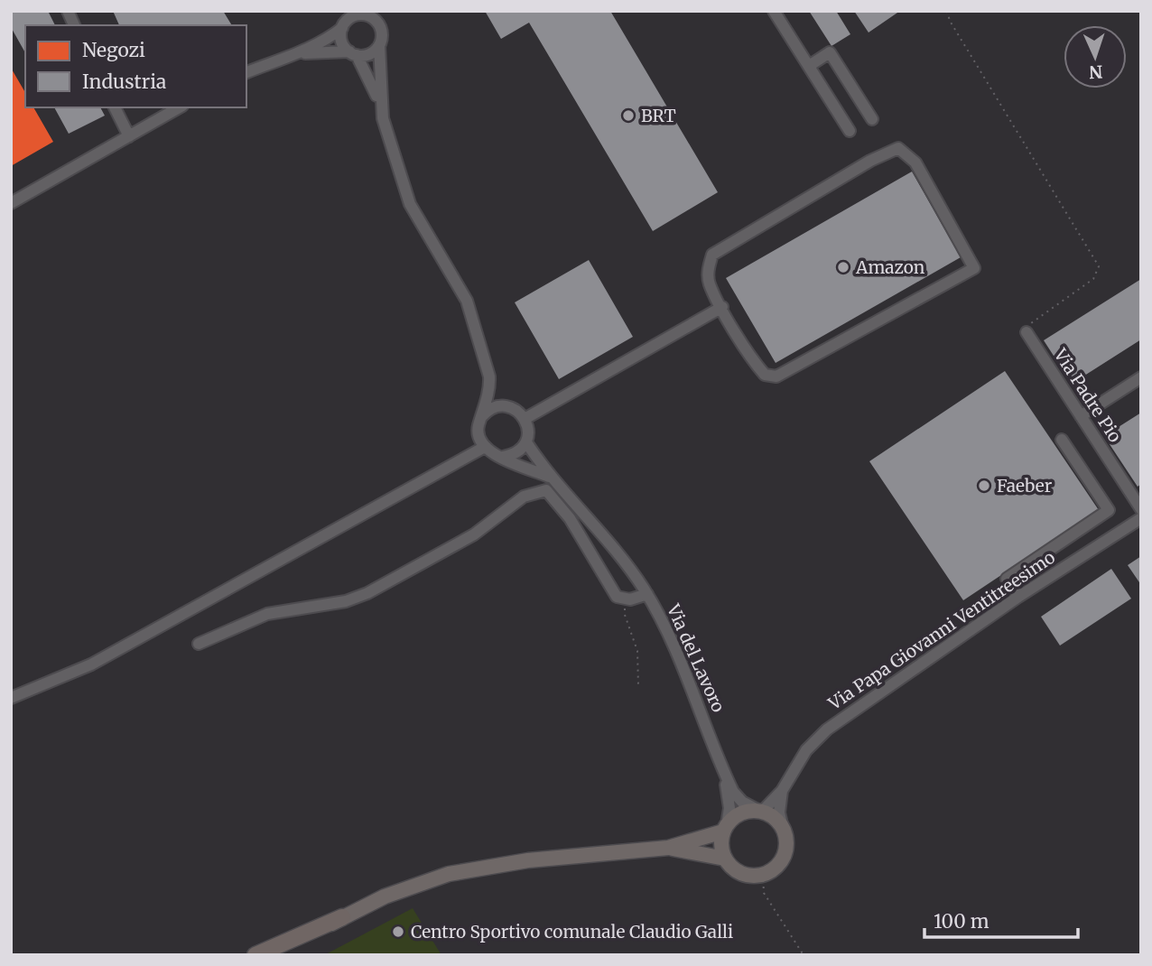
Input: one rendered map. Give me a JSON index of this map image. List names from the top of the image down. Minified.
{"streets":{"street":["Via Padre Pio","Via Papa Giovanni Ventitreesimo","Via del Lavoro"]},"crossings":[["Via Papa Giovanni Ventitreesimo","Via del Lavoro"]],"places":["BRT","Amazon","Faeber","Centro Sportivo comunale Claudio Galli"],"legend":["Negozi","Industria"],"scale_bar":"100 m","north":"bottom"}
